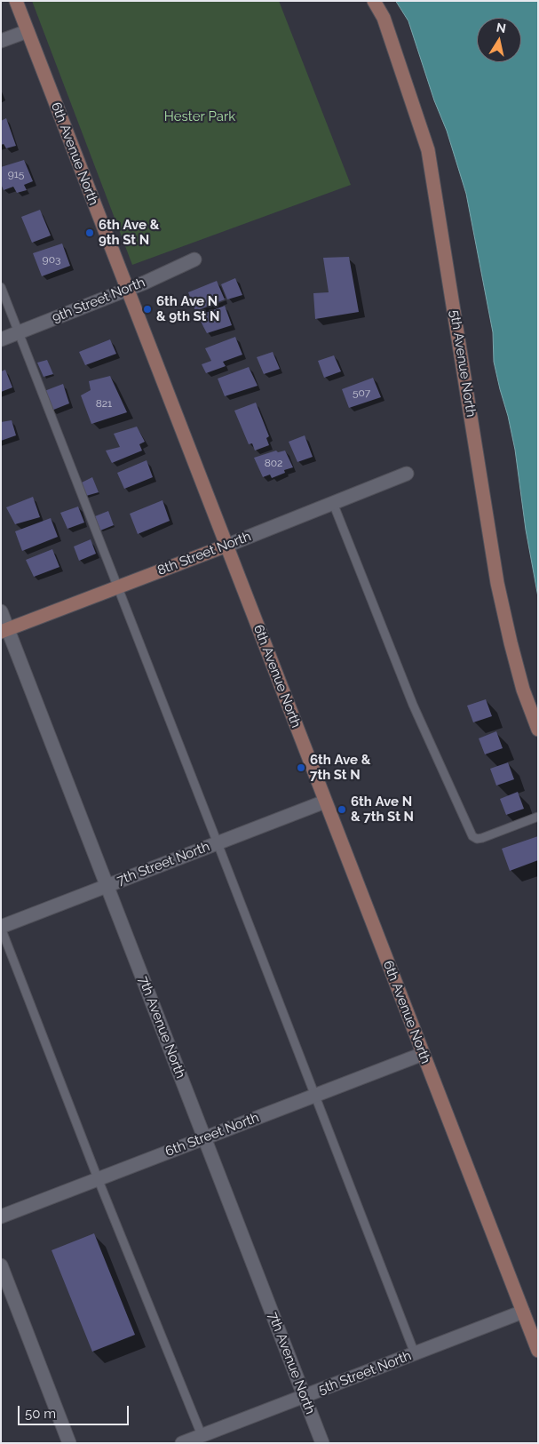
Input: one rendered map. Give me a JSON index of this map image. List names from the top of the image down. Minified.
{"streets":{"street":["6th Avenue North","9th Street North","5th Avenue North","8th Street North","7th Street North","7th Avenue North","6th Street North","5th Street North"]},"crossings":[["6th Avenue North","9th Street North"],["6th Avenue North","8th Street North"],["6th Avenue North","7th Street North"],["6th Avenue North","6th Street North"],["6th Avenue North","5th Street North"],["8th Street North","7th Avenue North"],["7th Street North","7th Avenue North"],["7th Avenue North","6th Street North"],["7th Avenue North","5th Street North"]],"parks":["Hester Park"],"places":["6th Ave & 9th St N","6th Ave N & 9th St N","6th Ave & 7th St N","6th Ave N & 7th St N"],"house_numbers":["915","903","507","821","802"],"scale_bar":"50 m","north":"top"}
